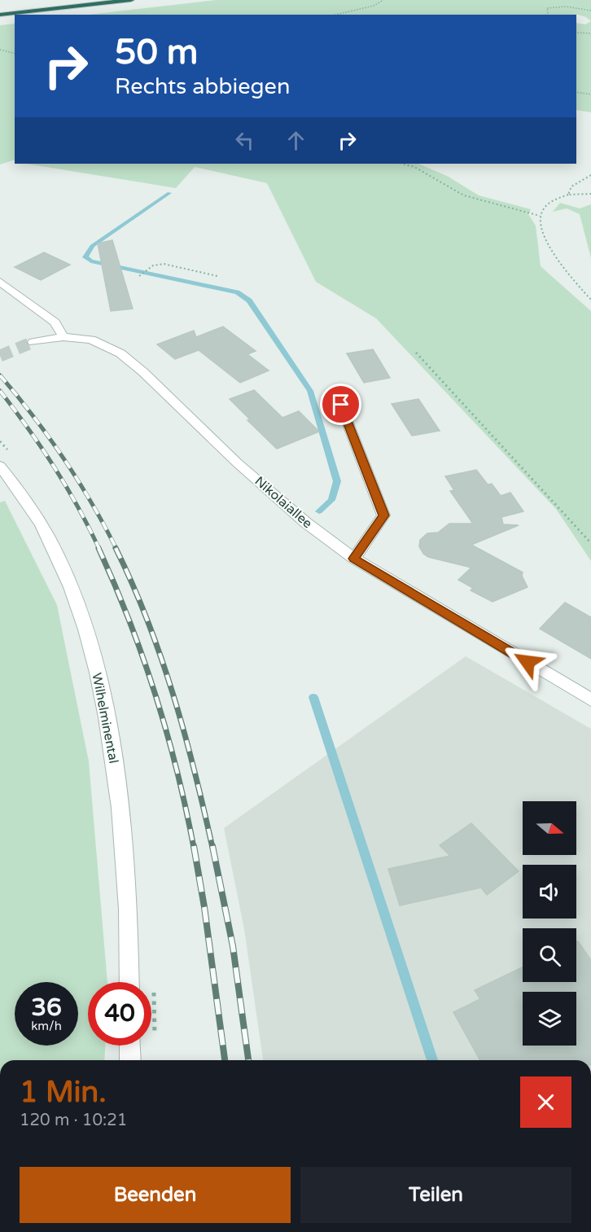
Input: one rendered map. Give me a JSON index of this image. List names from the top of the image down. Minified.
{"streets":{"street":["Nikolaiallee","Wilhelminental"]},"north":"right","page":{"turn":["50 m","Rechts abbiegen"],"speed":"36 km/h","limit":"40","heading":["1 Min.","120 m · 10:21"],"buttons":["Beenden","Teilen"]}}
